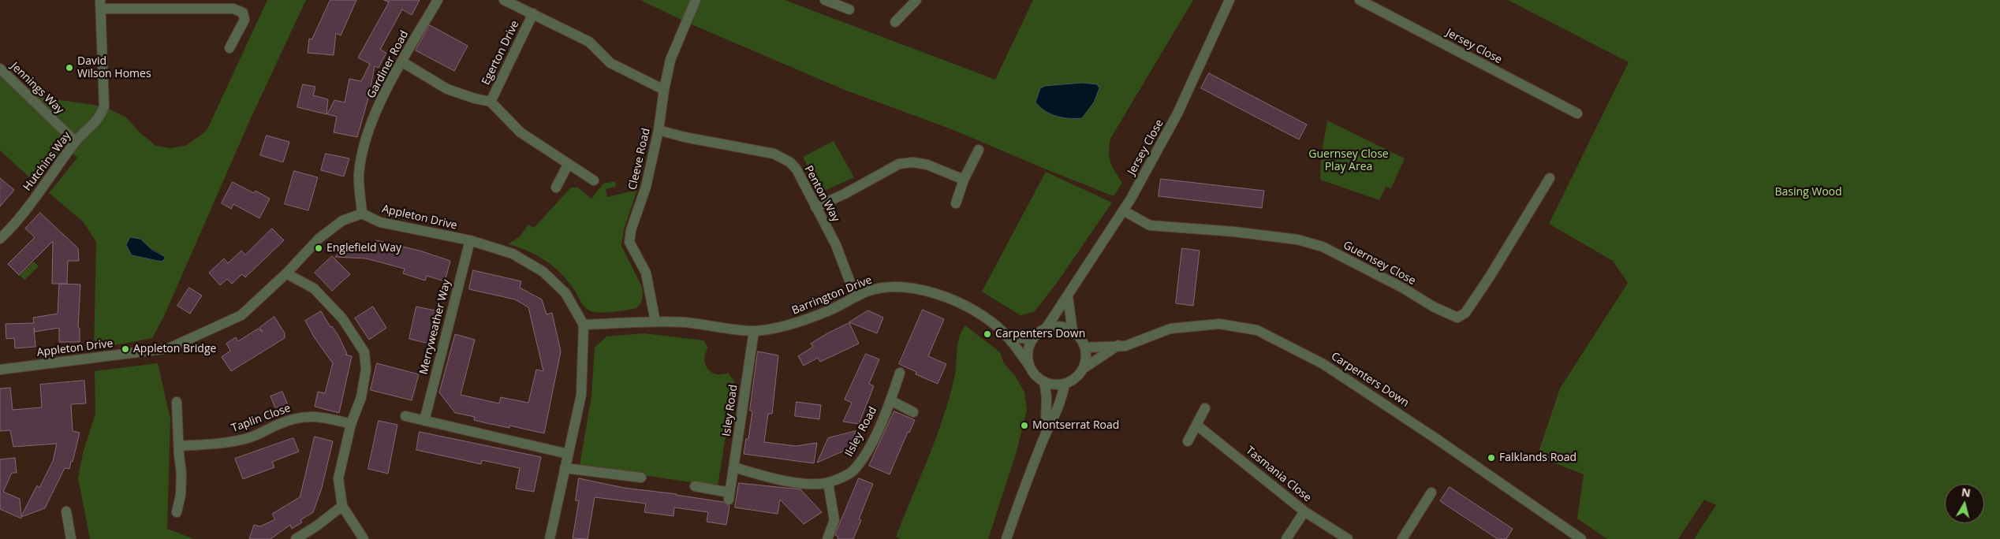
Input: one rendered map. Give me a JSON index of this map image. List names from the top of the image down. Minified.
{"streets":{"street":["Jersey Close","Egerton Drive","Gardiner Road","Jennings Way","Cleeve Road","Hutchins Way","Penton Way","Appleton Drive","Guernsey Close","Barrington Drive","Merryweather Way","Carpenters Down","Isley Road","Taplin Close","Ilsley Road","Tasmania Close"]},"crossings":[["Jersey Close","Guernsey Close"],["Jersey Close","Barrington Drive"],["Jersey Close","Carpenters Down"],["Egerton Drive","Gardiner Road"],["Gardiner Road","Appleton Drive"],["Jennings Way","Hutchins Way"],["Cleeve Road","Penton Way"],["Cleeve Road","Barrington Drive"],["Penton Way","Barrington Drive"],["Appleton Drive","Barrington Drive"],["Appleton Drive","Merryweather Way"],["Barrington Drive","Carpenters Down"],["Barrington Drive","Isley Road"],["Isley Road","Ilsley Road"]],"parks":["Guernsey Close Play Area","Basing Wood"],"places":["David Wilson Homes","Englefield Way","Carpenters Down","Appleton Bridge","Montserrat Road","Falklands Road"],"north":"top"}
